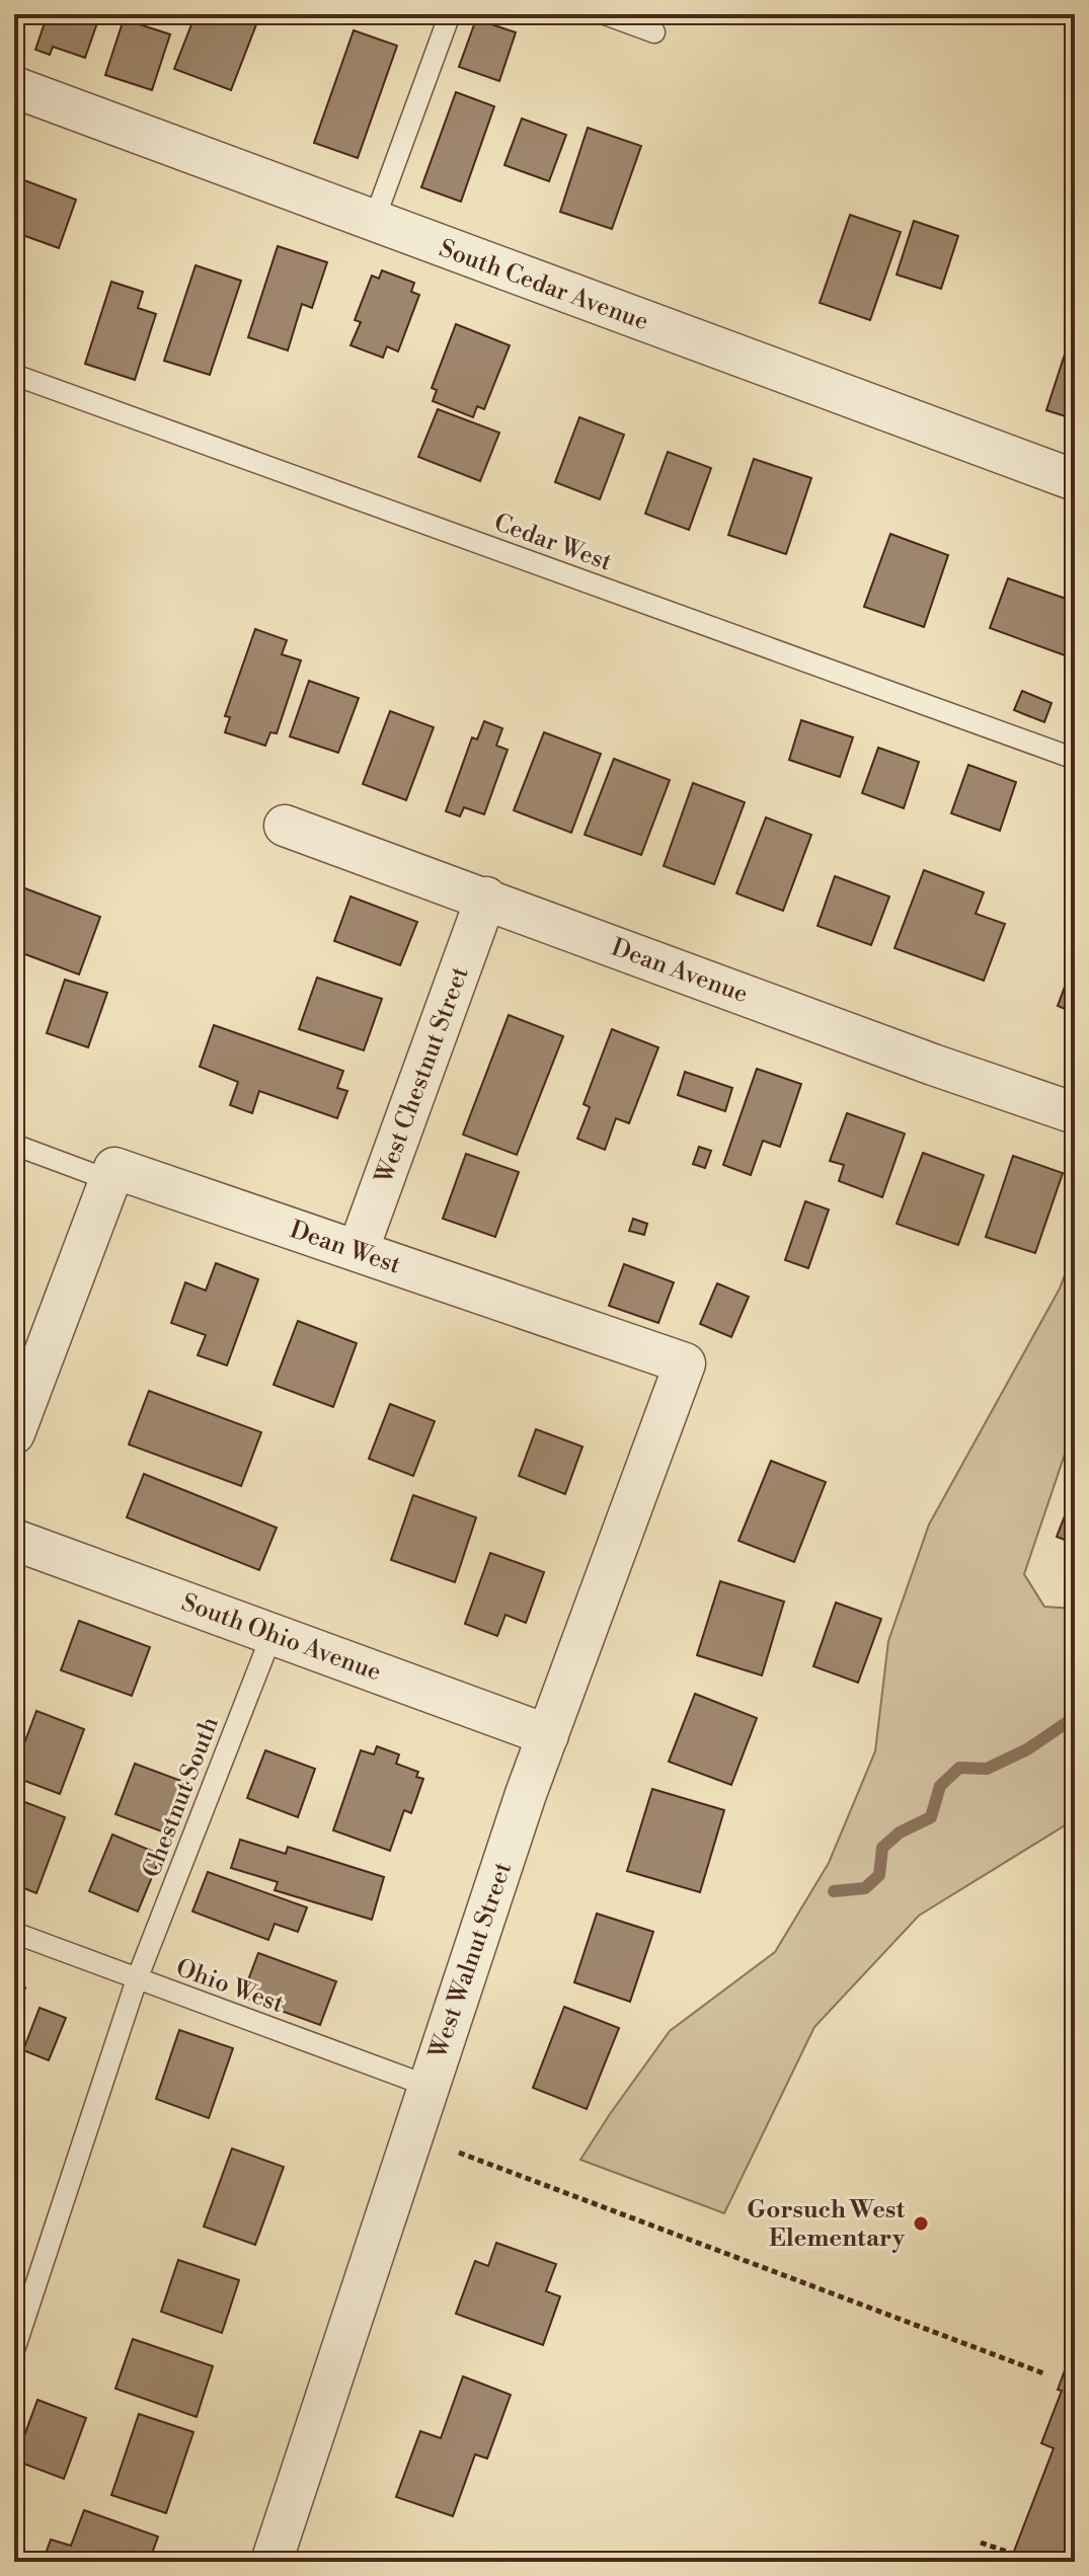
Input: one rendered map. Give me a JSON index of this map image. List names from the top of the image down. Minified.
{"streets":{"street":["South Cedar Avenue","Dean Avenue","West Chestnut Street","Dean West","South Ohio Avenue","West Walnut Street"],"lane":["Cedar West","Chestnut South","Ohio West"]},"crossings":[["Dean Avenue","West Chestnut Street"],["West Chestnut Street","Dean West"],["Dean West","West Walnut Street"],["South Ohio Avenue","Chestnut South"],["South Ohio Avenue","West Walnut Street"],["Chestnut South","Ohio West"],["West Walnut Street","Ohio West"]],"places":["Gorsuch West Elementary"]}
